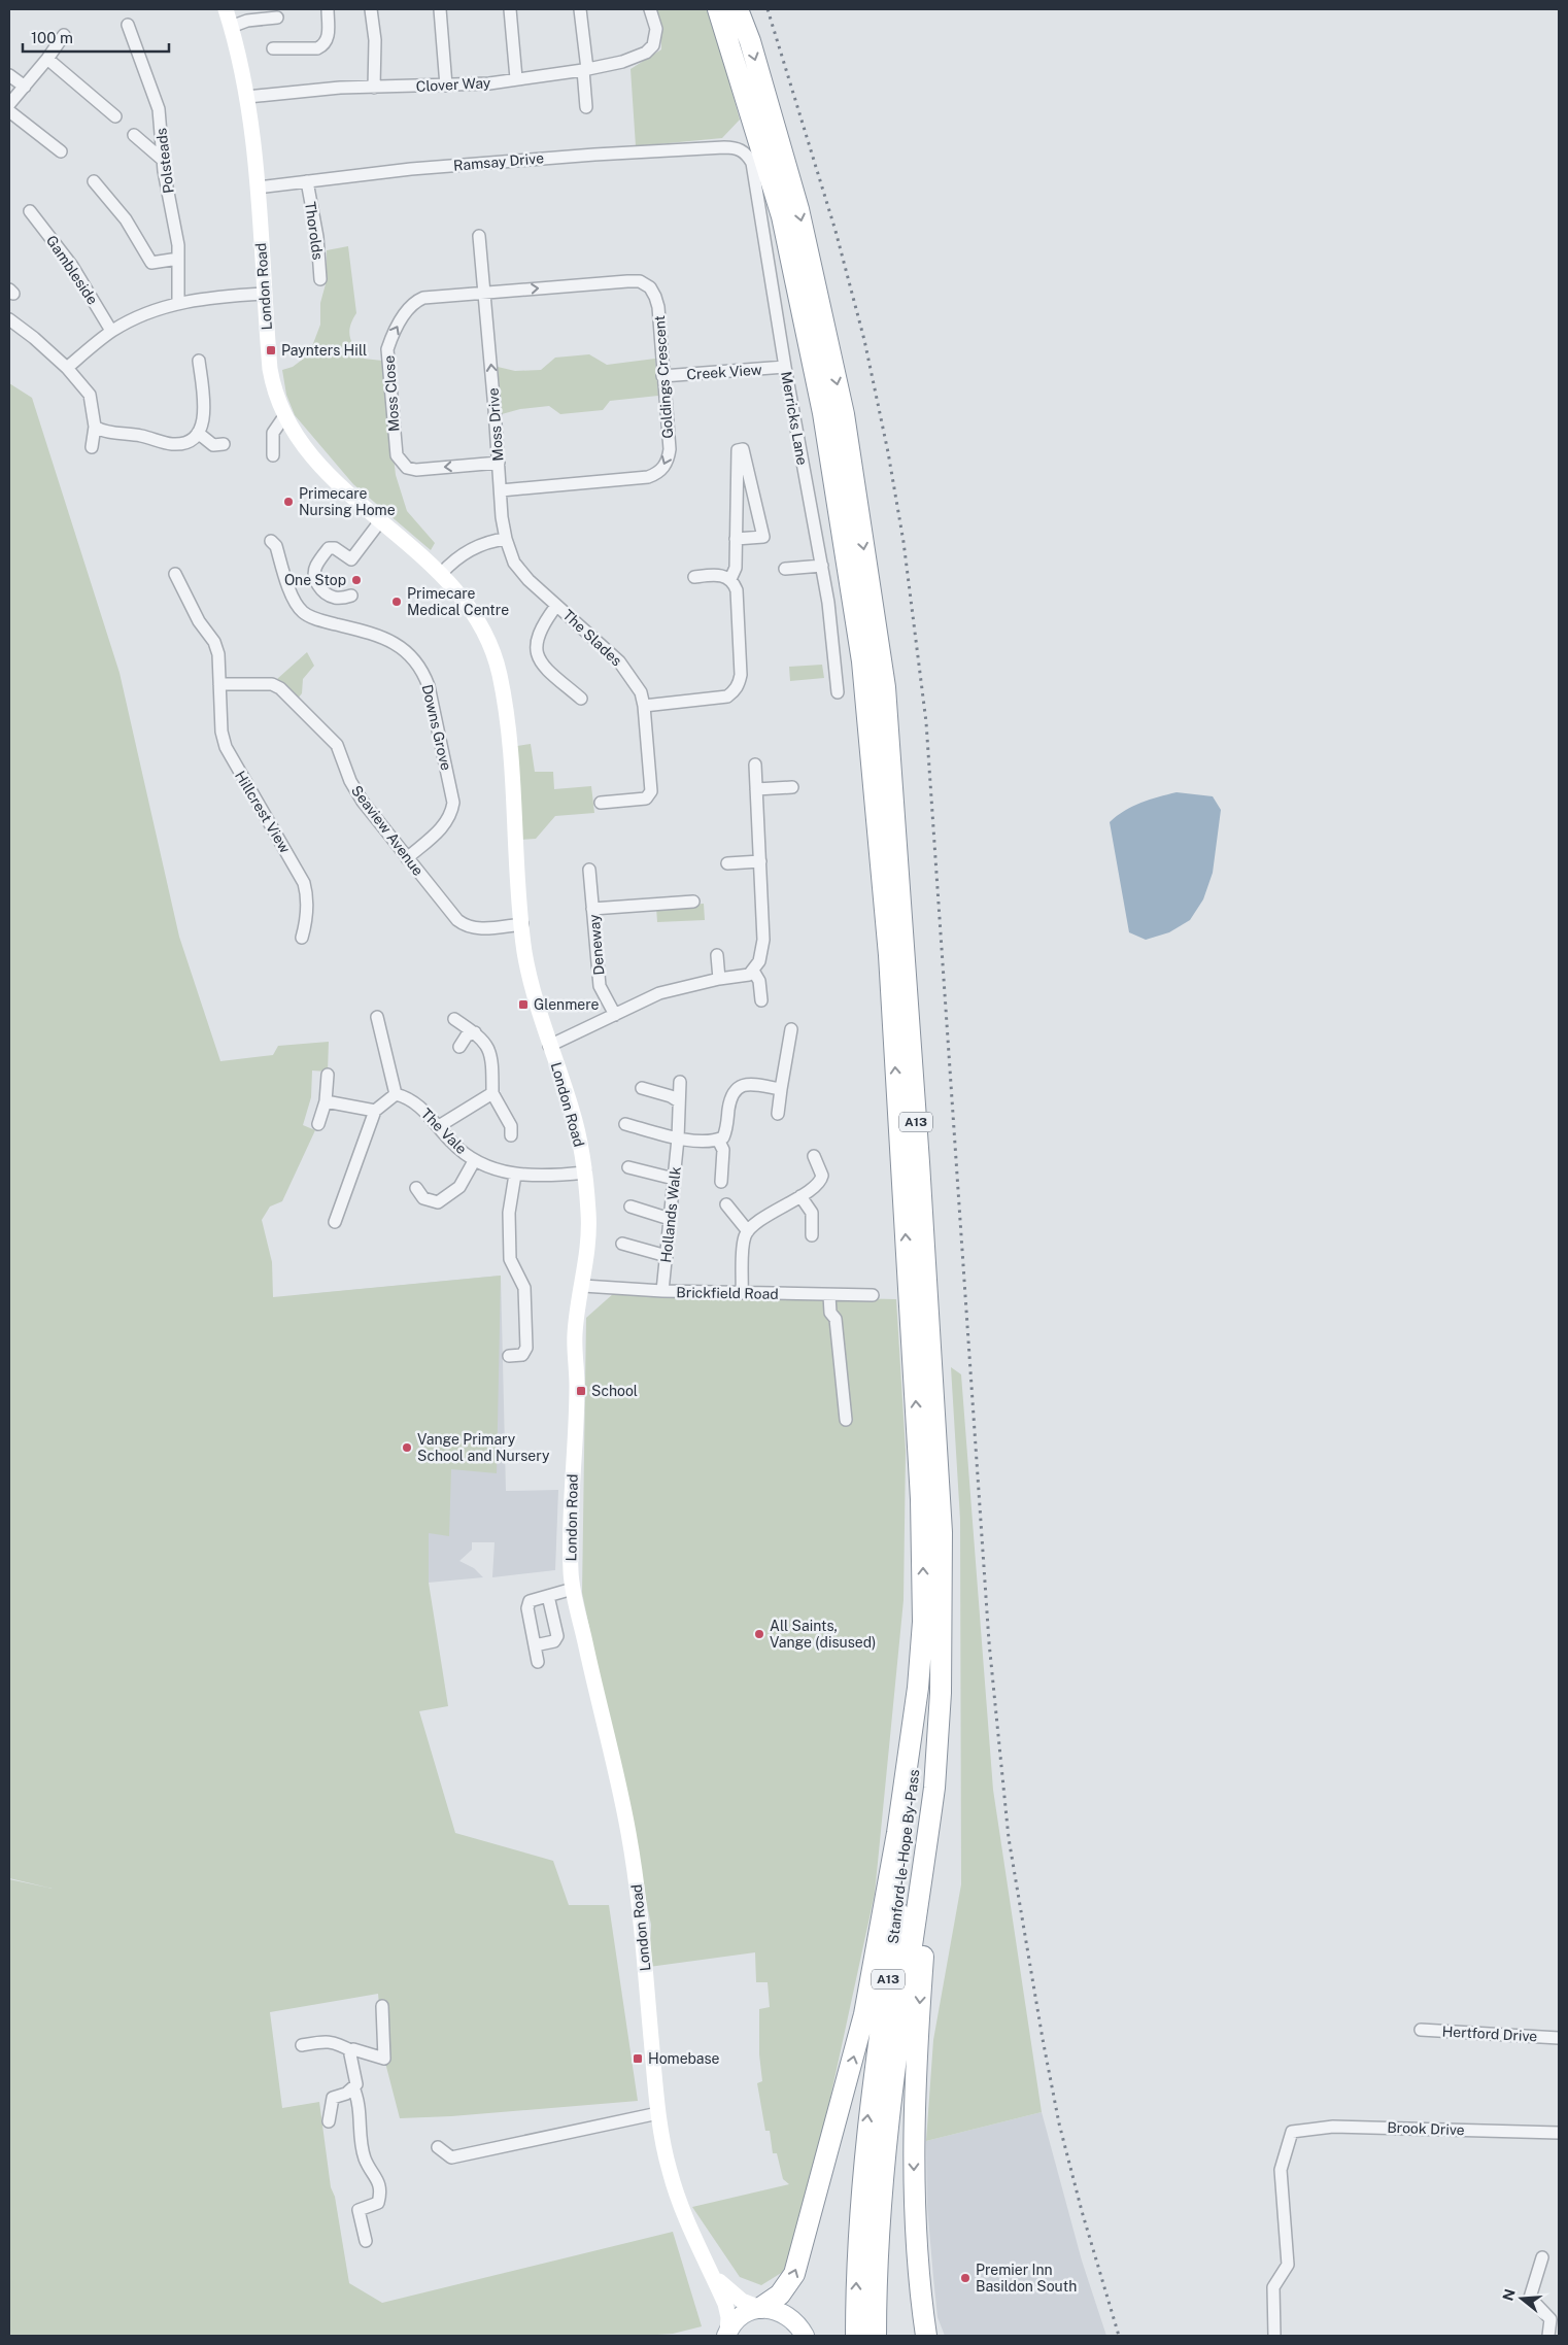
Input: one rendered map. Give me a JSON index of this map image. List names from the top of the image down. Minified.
{"streets":{"highway":["A13","Stanford-le-Hope By-Pass"],"main road":["London Road"],"street":["Clover Way","Polsteads","Ramsay Drive","Thorolds","Gambleside","Creek View","Goldings Crescent","Moss Close","Merricks Lane","Moss Drive","The Slades","Downs Grove","Hillcrest View","Seaview Avenue","Deneway","The Vale","Hollands Walk","Brickfield Road","Hertford Drive","Brook Drive"]},"crossings":[["Clover Way","London Road"],["Ramsay Drive","Thorolds"],["Ramsay Drive","London Road"],["Ramsay Drive","Merricks Lane"],["London Road","Seaview Avenue"],["London Road","A13"],["London Road","The Vale"],["London Road","Brickfield Road"],["Creek View","Goldings Crescent"],["Creek View","Merricks Lane"],["Goldings Crescent","Moss Close"],["Goldings Crescent","Moss Drive"],["Moss Close","Moss Drive"],["Moss Drive","The Slades"],["Downs Grove","Seaview Avenue"],["Hillcrest View","Seaview Avenue"],["A13","Stanford-le-Hope By-Pass"],["Hollands Walk","Brickfield Road"]],"one_way":["Moss Drive"],"places":{"transit":["Paynters Hill","Glenmere","School","Homebase"],"other":["Primecare Nursing Home","One Stop","Primecare Medical Centre","Vange Primary School and Nursery","All Saints, Vange (disused)","Premier Inn Basildon South"]},"scale_bar":"100 m","north":"left"}
